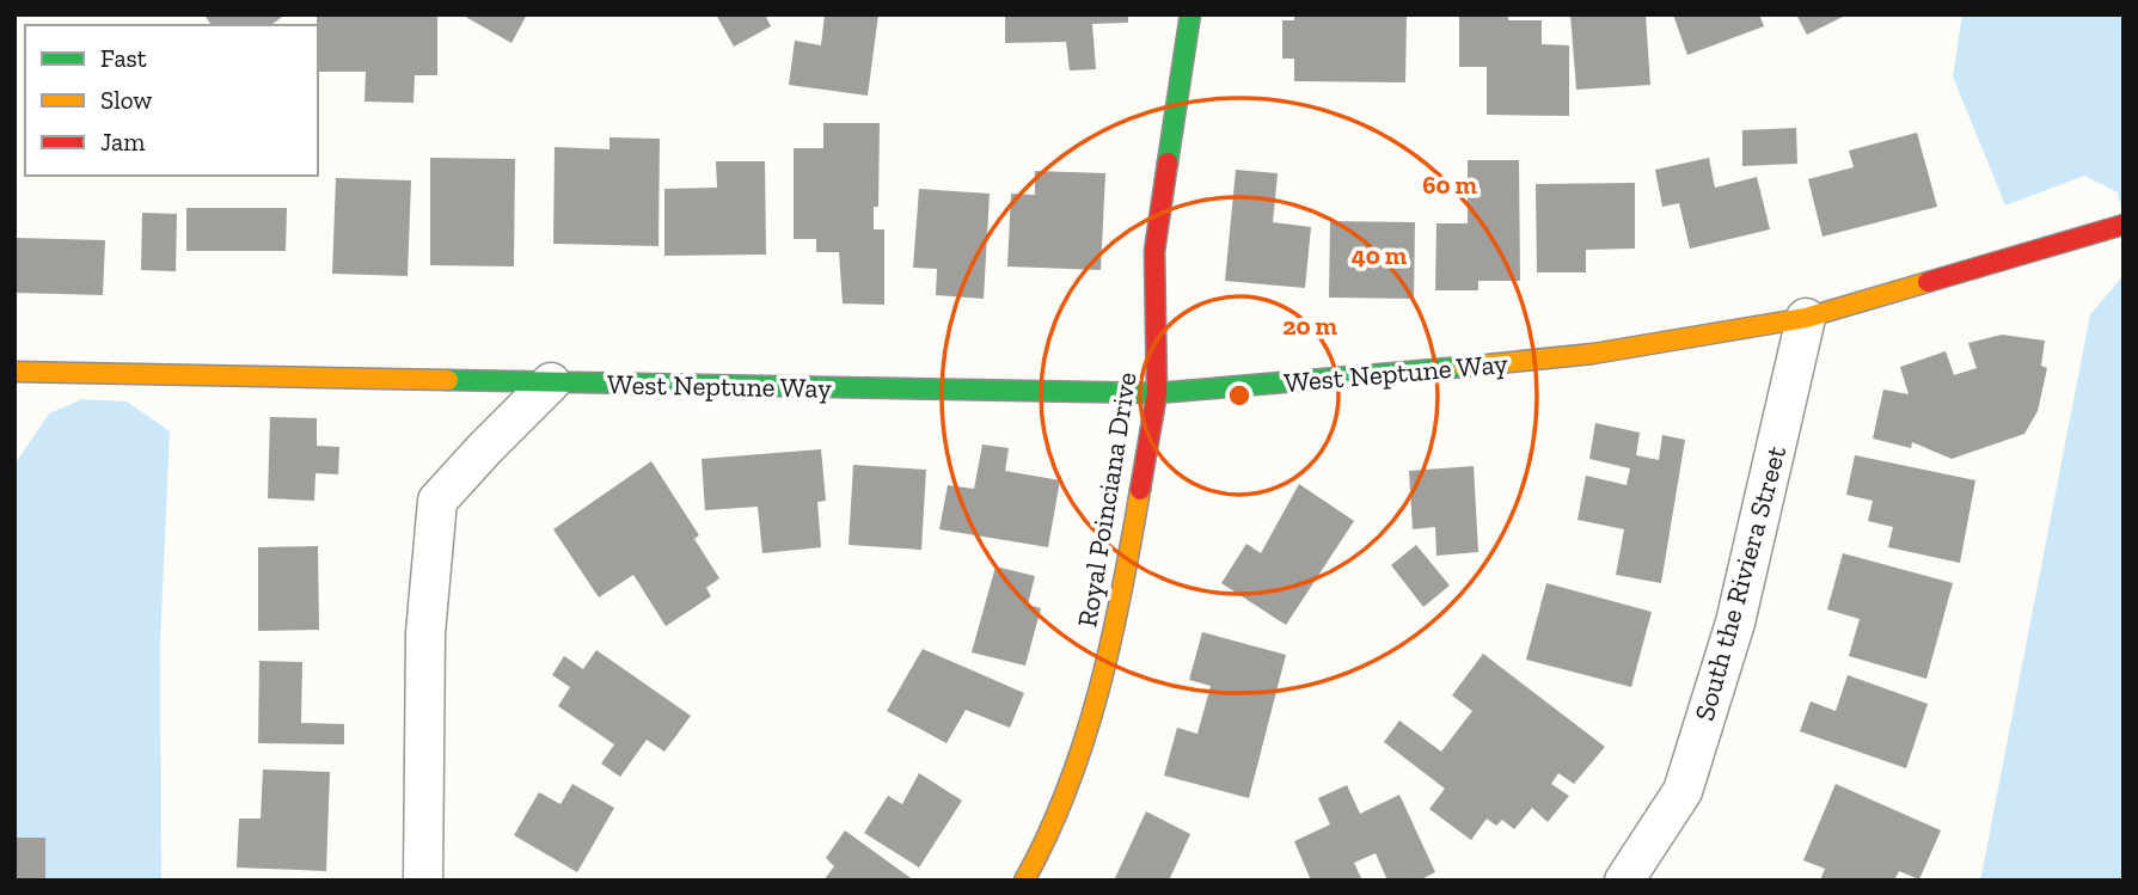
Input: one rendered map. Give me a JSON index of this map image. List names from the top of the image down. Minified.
{"streets":{"street":["West Neptune Way","Royal Poinciana Drive","South the Riviera Street"]},"crossings":[["West Neptune Way","Royal Poinciana Drive"],["West Neptune Way","South the Riviera Street"]],"legend":["Fast","Slow","Jam"],"rings":["60 m","40 m","20 m"]}
